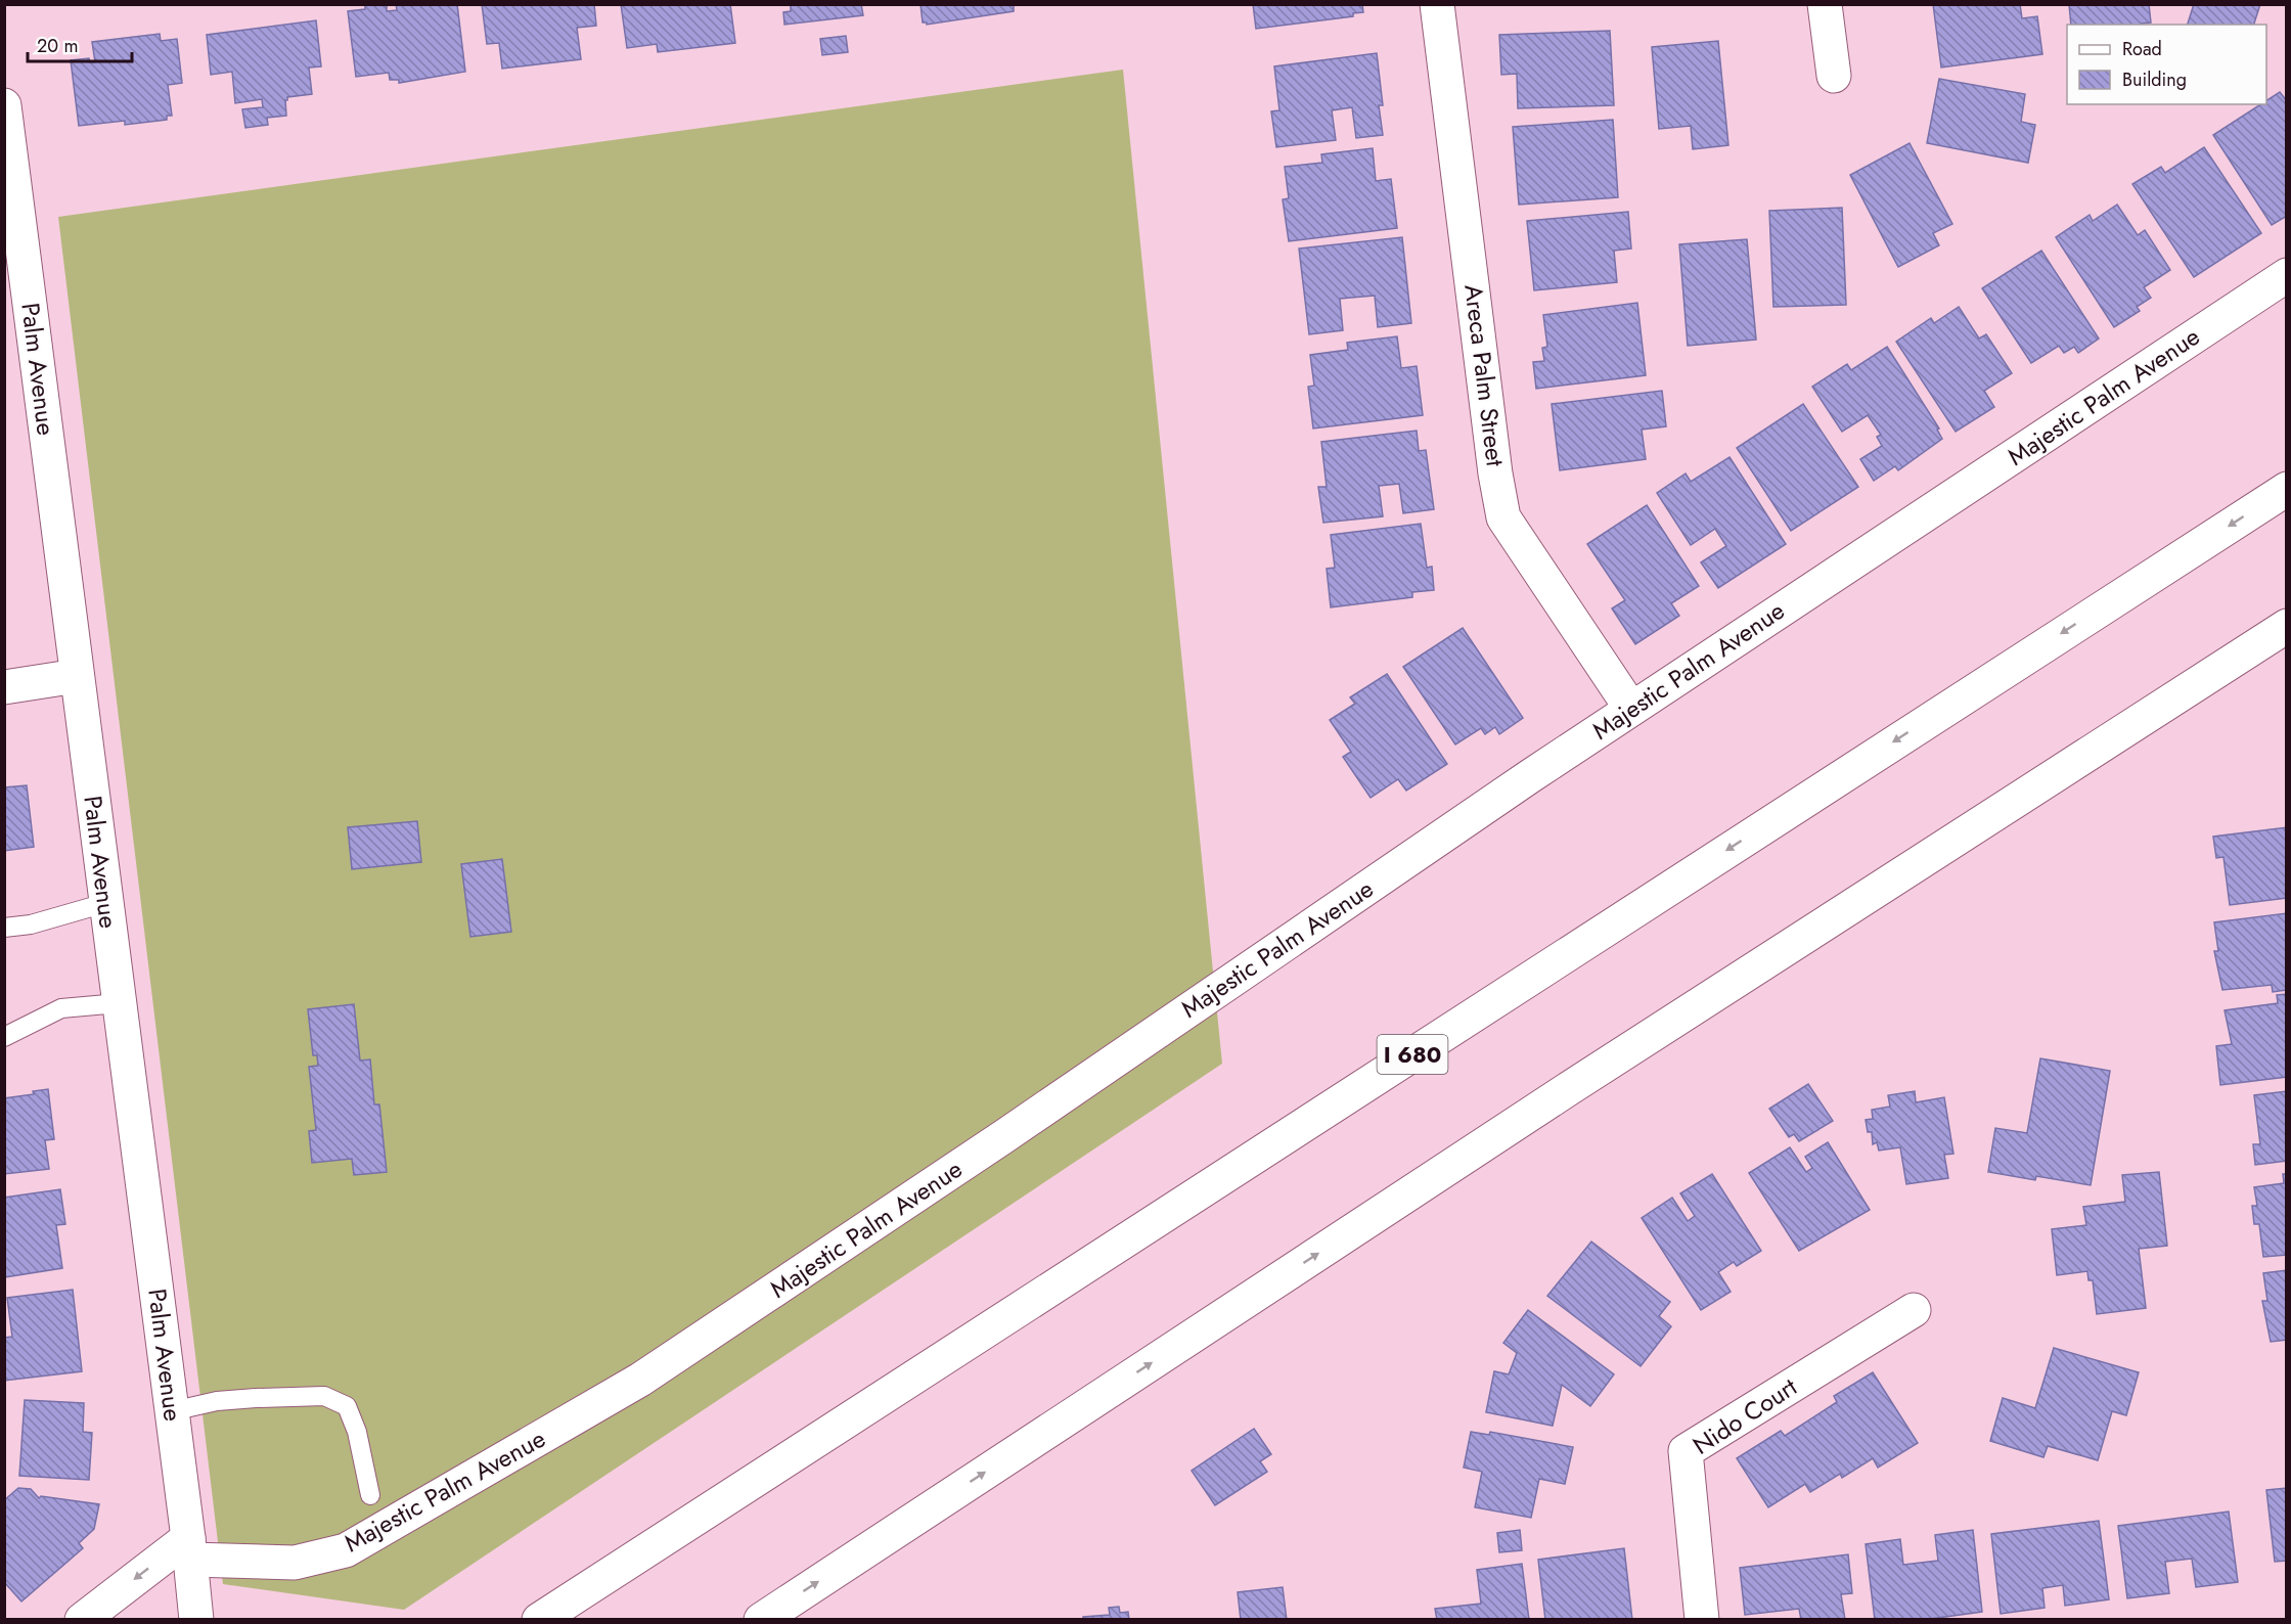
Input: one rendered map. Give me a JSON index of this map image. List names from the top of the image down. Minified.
{"streets":{"main road":["Palm Avenue","Areca Palm Street","Majestic Palm Avenue","I 680","Nido Court"]},"crossings":[["Palm Avenue","Majestic Palm Avenue"],["Areca Palm Street","Majestic Palm Avenue"]],"legend":["Road","Building"],"scale_bar":"20 m"}
